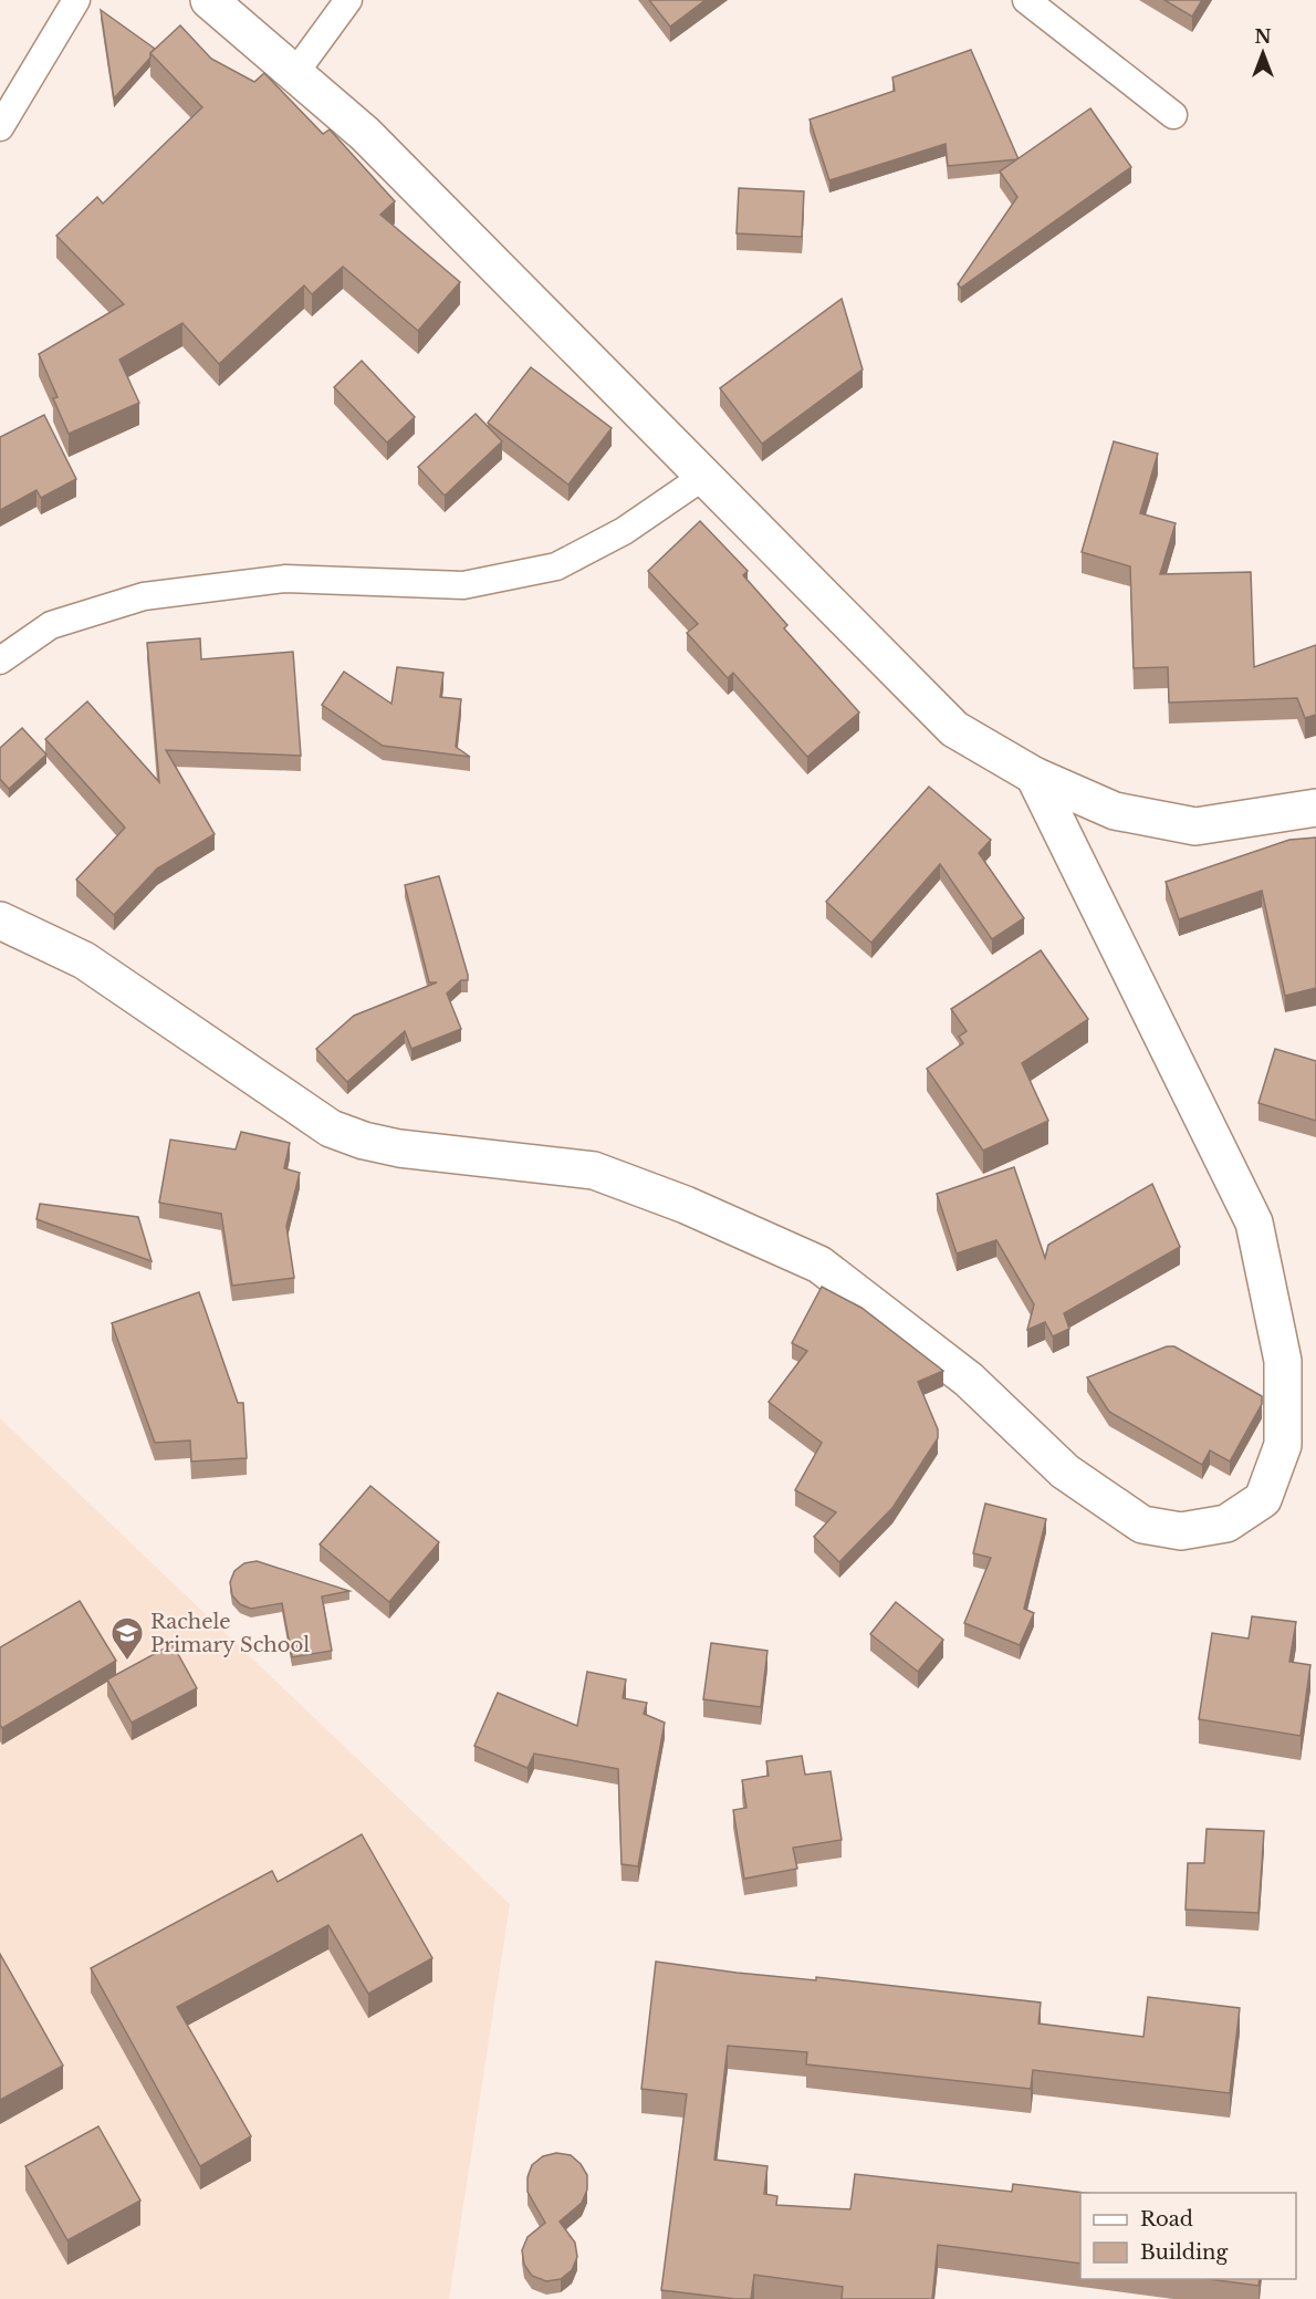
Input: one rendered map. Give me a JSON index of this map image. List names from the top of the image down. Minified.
{"places":{"school or university":["Rachele Primary School"]},"legend":["Road","Building"],"north":"top"}
